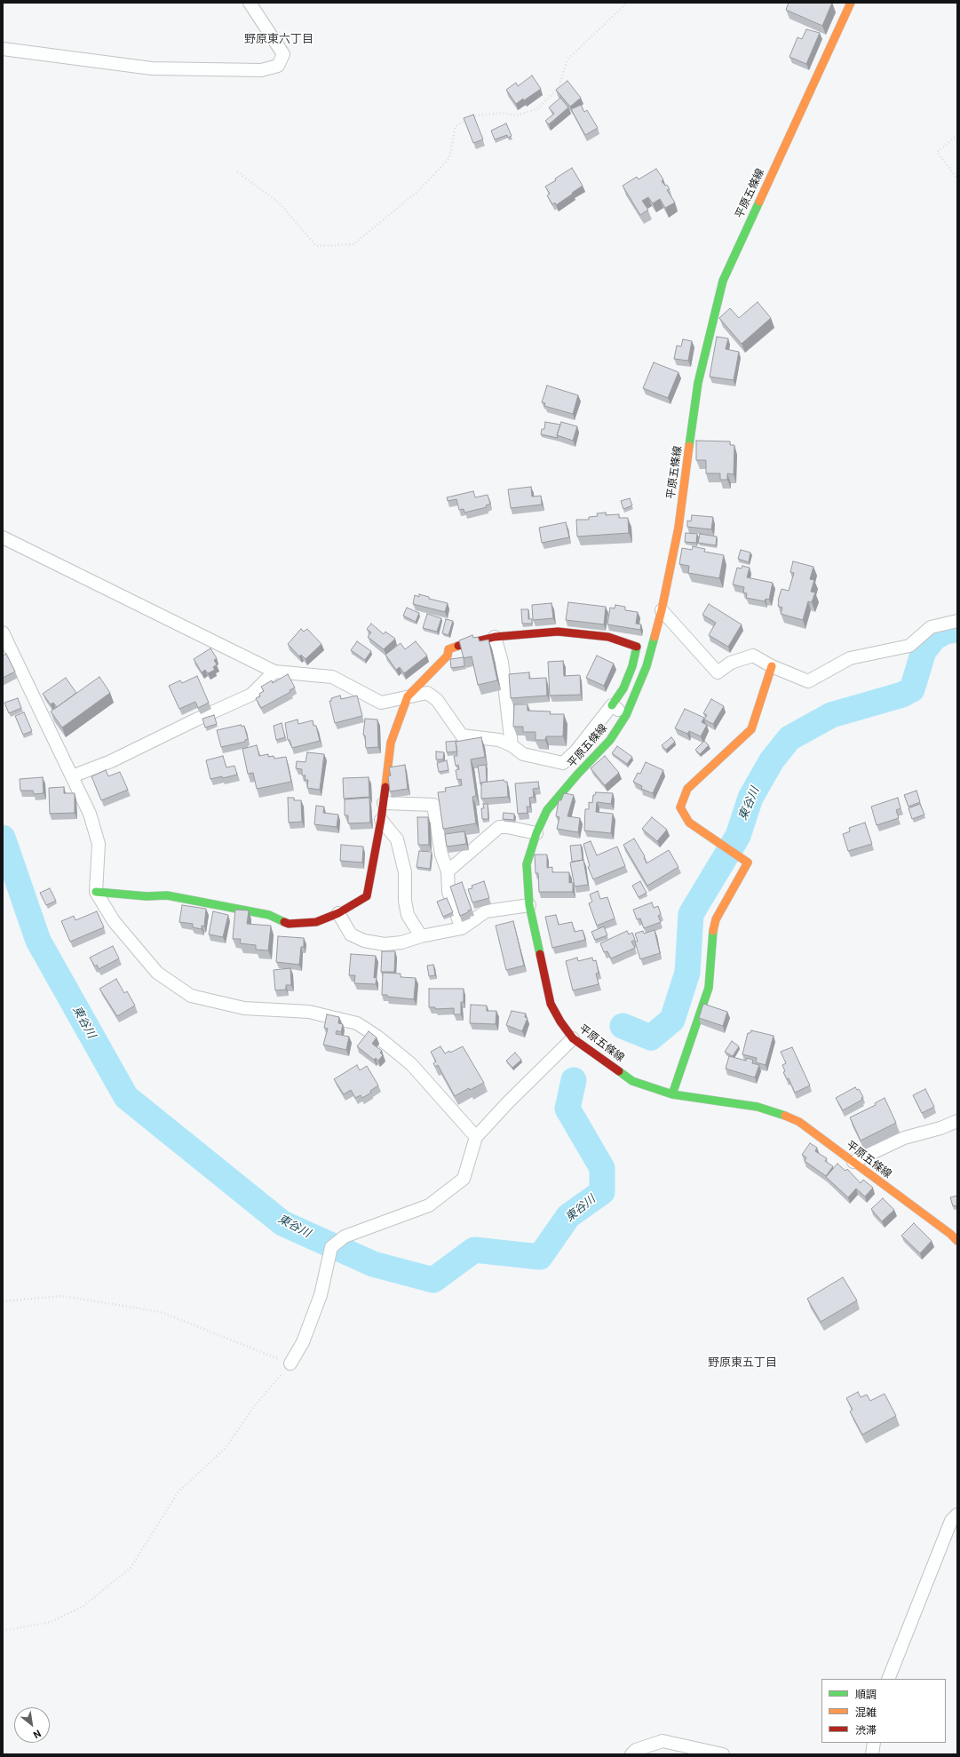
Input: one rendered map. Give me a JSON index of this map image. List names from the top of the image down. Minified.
{"streets":{"main road":["平原五條線"]},"districts":["野原東六丁目","野原東五丁目"],"water":["東谷川"],"legend":["順調","混雑","渋滞"],"north":"bottom right"}
